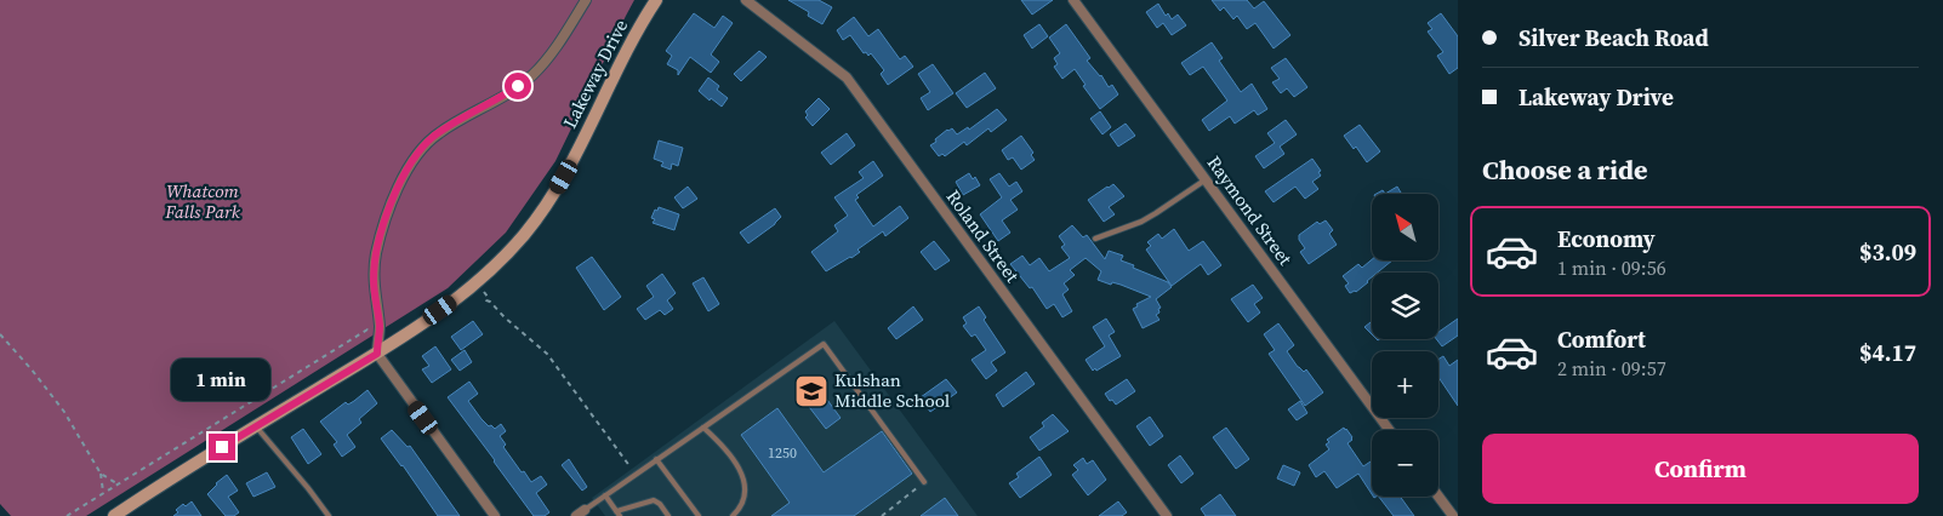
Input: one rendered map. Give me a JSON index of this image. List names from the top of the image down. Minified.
{"streets":{"main road":["Lakeway Drive"],"street":["Raymond Street","Roland Street"]},"parks":["Whatcom Falls Park"],"places":{"school or university":["Kulshan Middle School"]},"house_numbers":["1250"],"north":"top left","page":{"banner":["Silver Beach Road","Lakeway Drive"],"heading":"Choose a ride","map_buttons":["+","−"],"list":[{"name":"Economy","note":"1 min · 09:56","value":"$3.09"},{"name":"Comfort","note":"2 min · 09:57","value":"$4.17"}],"bubble":"1 min","buttons":"Confirm"}}
